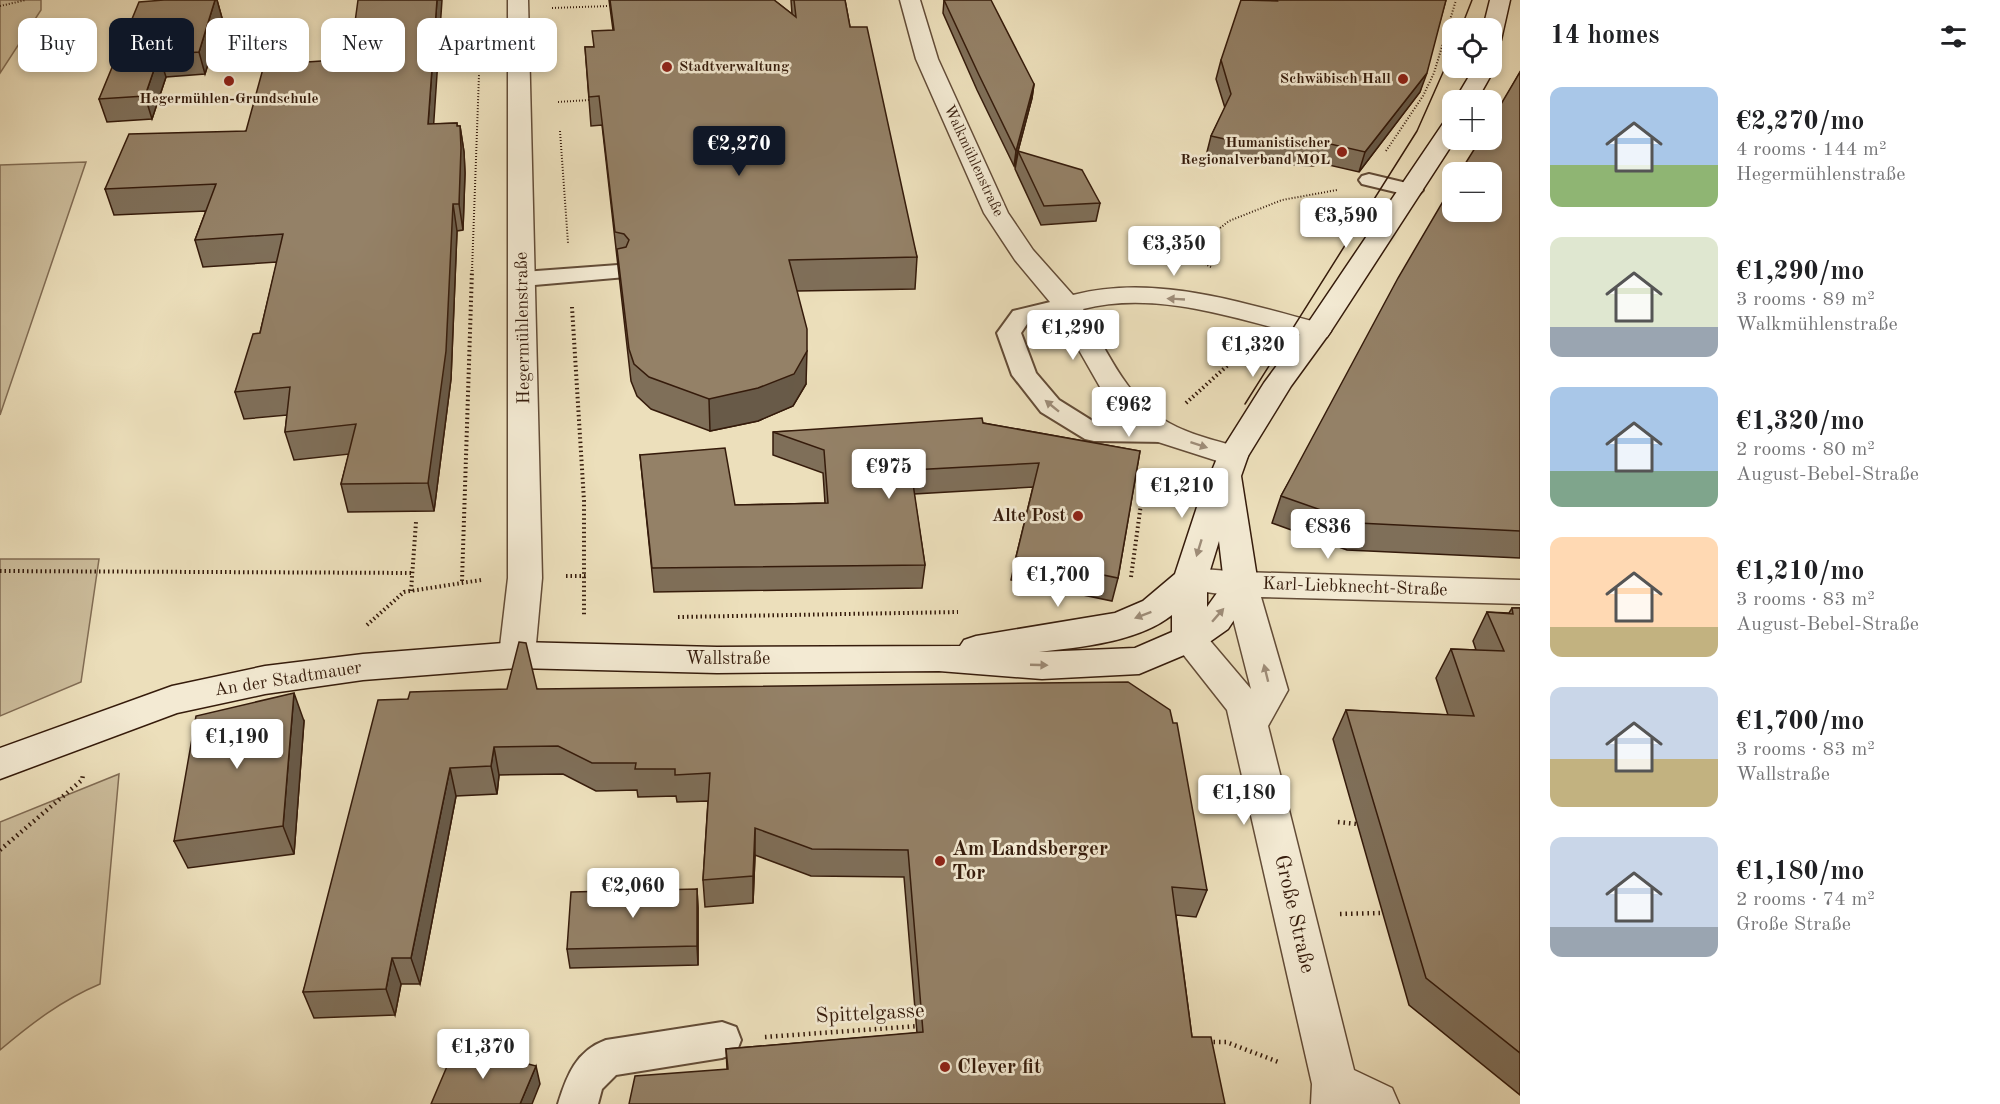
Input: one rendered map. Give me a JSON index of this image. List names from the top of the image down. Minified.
{"streets":{"street":["Walkmühlenstraße","Hegermühlenstraße","Karl-Liebknecht-Straße","Wallstraße","An der Stadtmauer","Große Straße"],"path":["Spittelgasse"]},"crossings":[["Hegermühlenstraße","Wallstraße"],["Hegermühlenstraße","An der Stadtmauer"],["Karl-Liebknecht-Straße","Wallstraße"],["Wallstraße","An der Stadtmauer"],["Wallstraße","Große Straße"]],"places":["Stadtverwaltung","Schwäbisch Hall","Hegermühlen-Grundschule","Humanistischer Regionalverband MOL","Alte Post","Am Landsberger Tor","Clever fit"],"page":{"heading":"14 homes","map_buttons":["+","−"],"chip":["Buy","Rent","Filters","New","Apartment"],"list":[{"name":"€2,270/mo","note":"4 rooms · 144 m² · Hegermühlenstraße"},{"name":"€1,290/mo","note":"3 rooms · 89 m² · Walkmühlenstraße"},{"name":"€1,320/mo","note":"2 rooms · 80 m² · August-Bebel-Straße"},{"name":"€1,210/mo","note":"3 rooms · 83 m² · August-Bebel-Straße"},{"name":"€1,700/mo","note":"3 rooms · 83 m² · Wallstraße"},{"name":"€1,180/mo","note":"2 rooms · 74 m² · Große Straße"}],"price":["€2,270","€3,590","€3,350","€1,290","€1,320","€962","€975","€1,210","€836","€1,700","€1,190","€1,180","€2,060","€1,370"]}}
